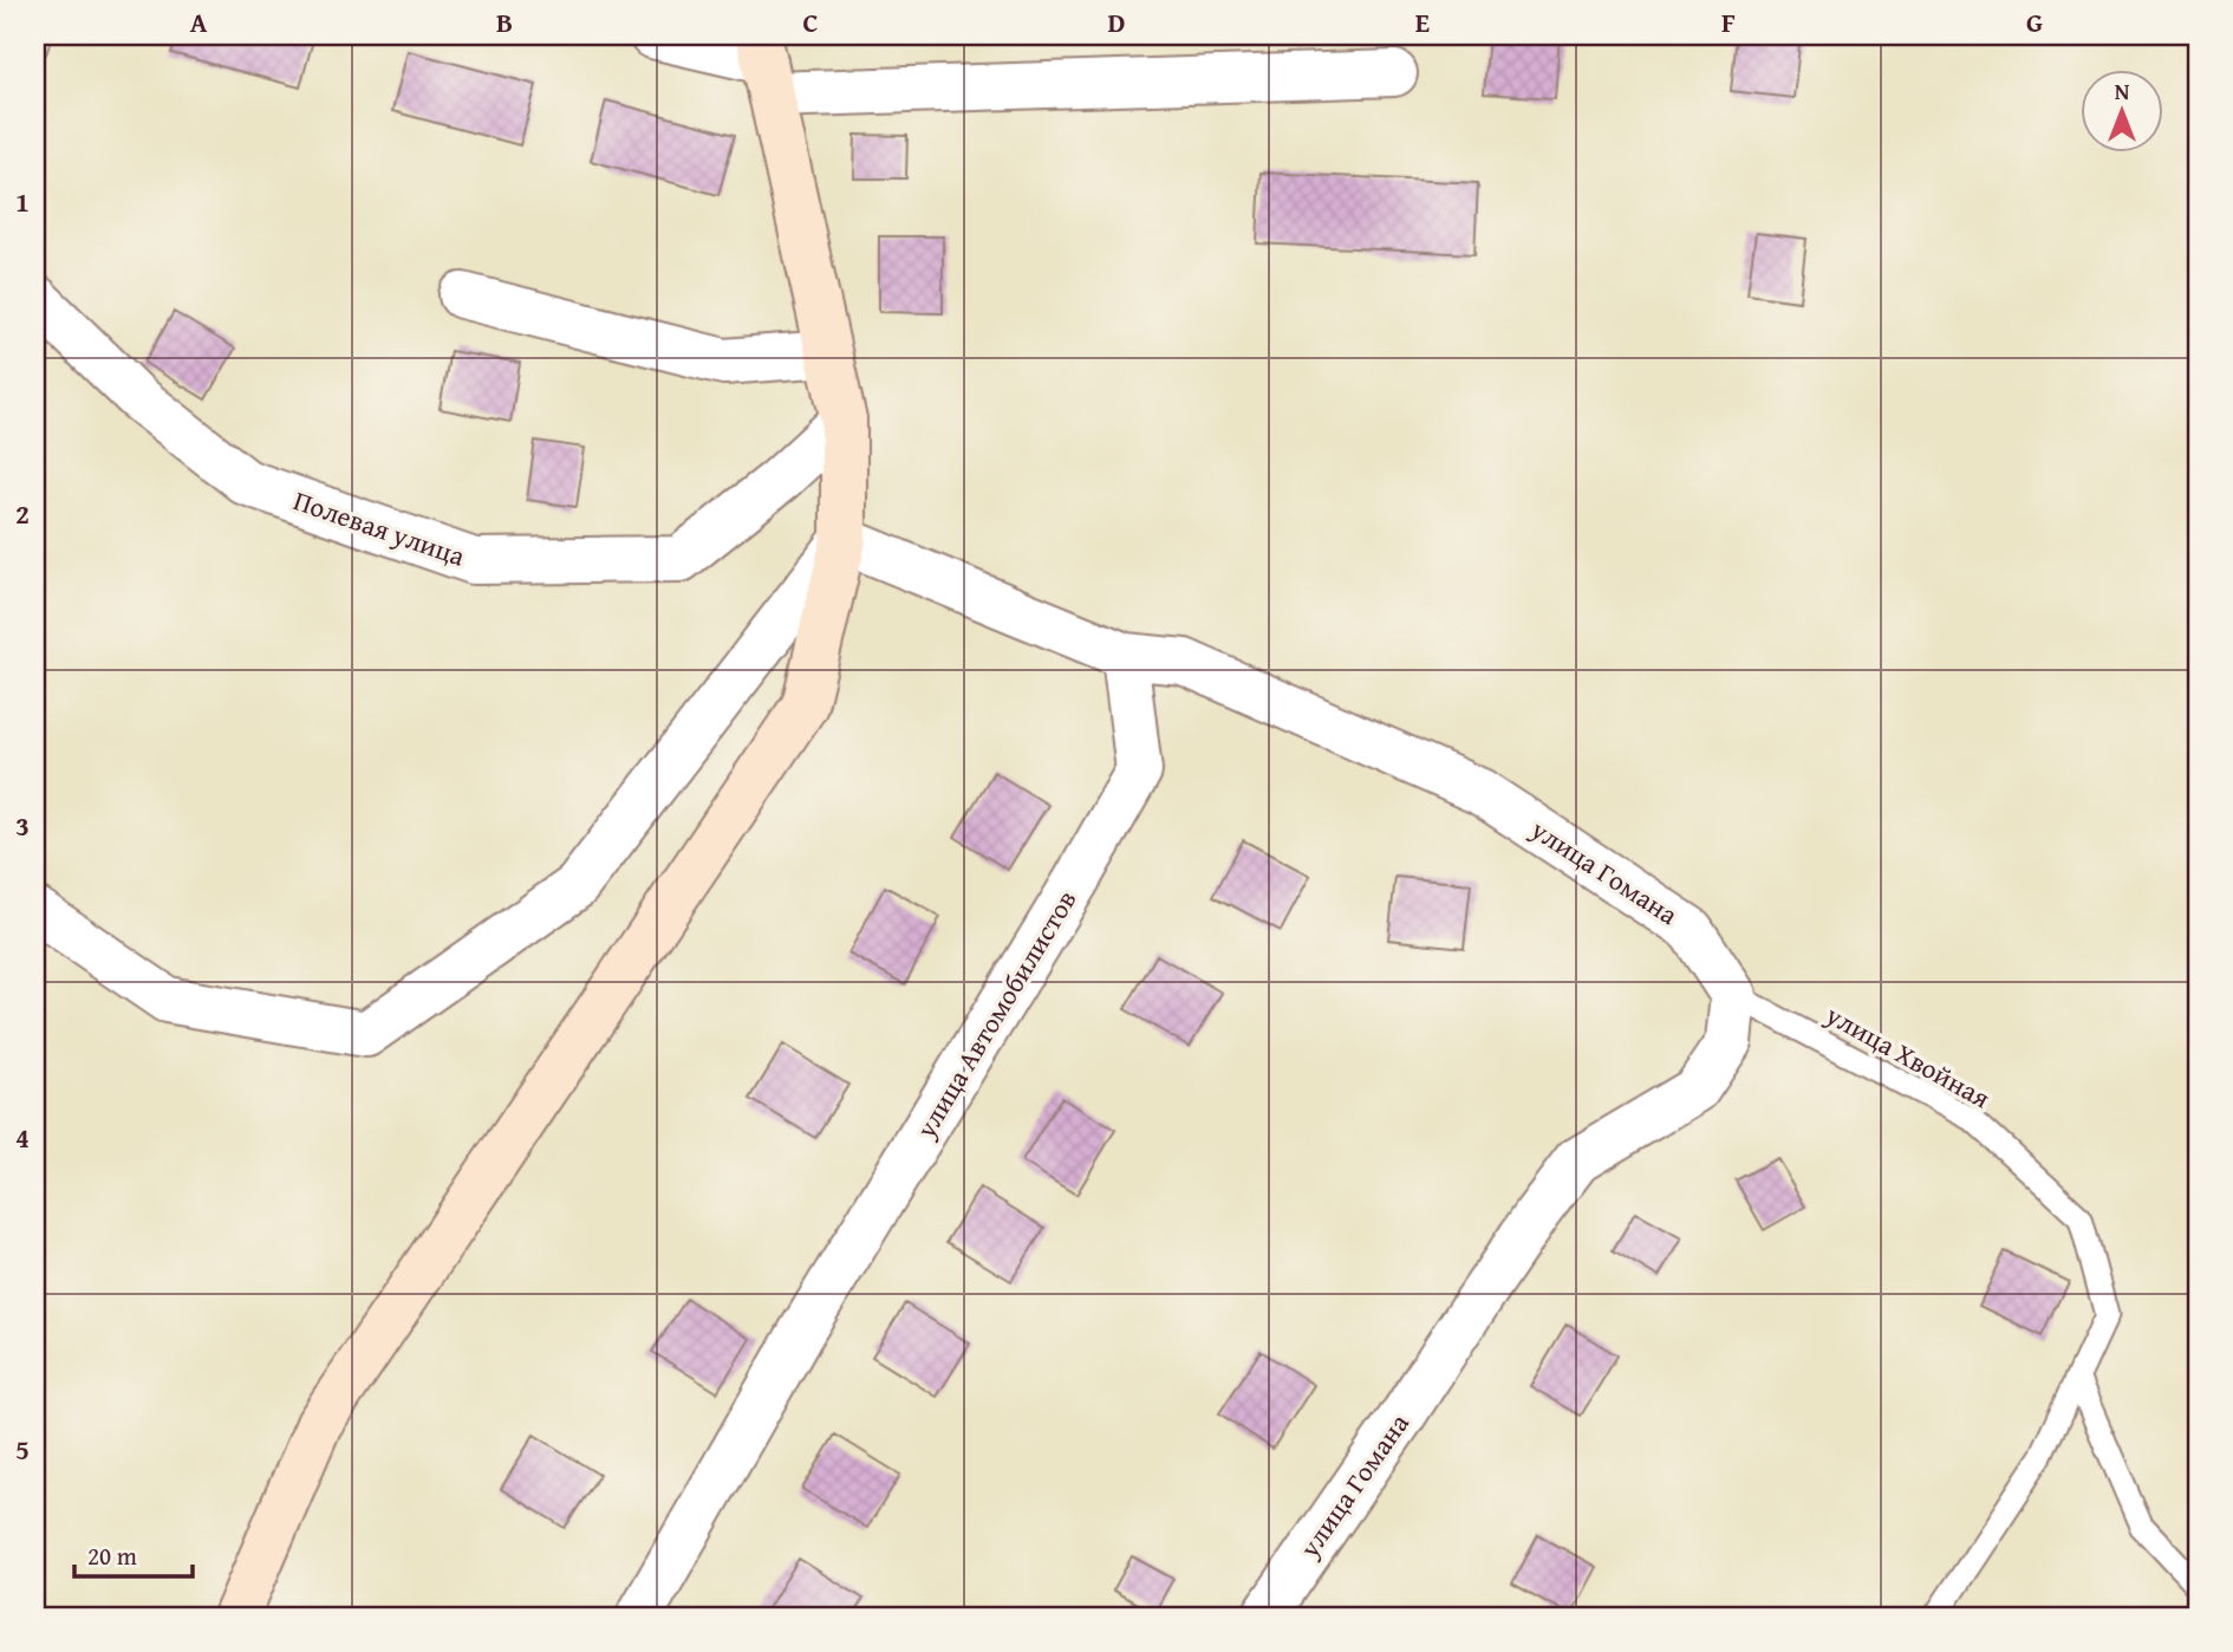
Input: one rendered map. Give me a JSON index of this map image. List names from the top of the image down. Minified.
{"streets":{"street":["Полевая улица","улица Гомана","улица Автомобилистов"],"lane":["улица Хвойная"]},"crossings":[["улица Гомана","улица Автомобилистов"],["улица Гомана","улица Хвойная"]],"scale_bar":"20 m","north":"top","grid":{"columns":["A","B","C","D","E","F","G"],"rows":["1","2","3","4","5"]}}
